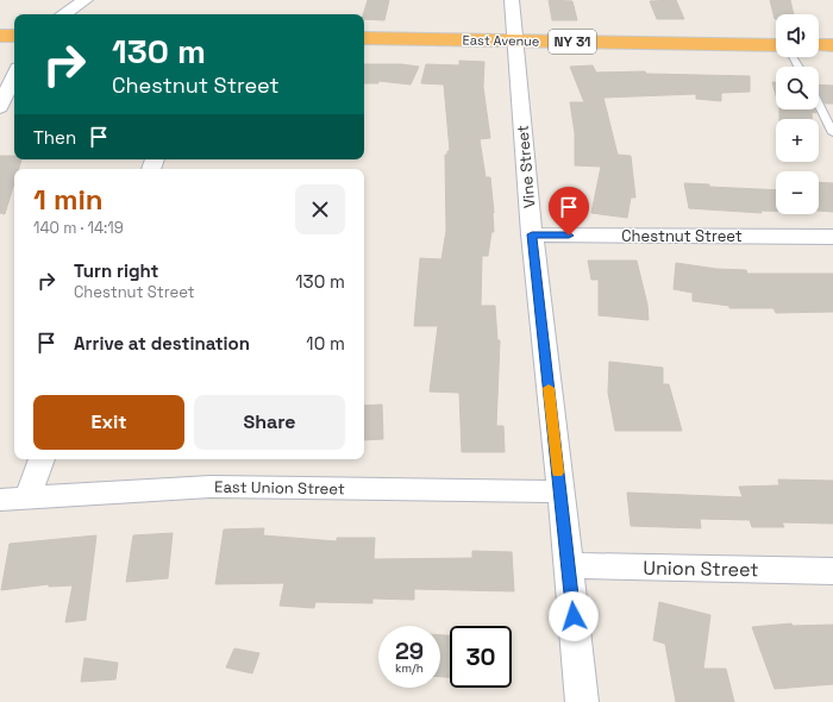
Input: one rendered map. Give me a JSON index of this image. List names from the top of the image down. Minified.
{"streets":{"highway":["East Avenue","NY 31"],"street":["Vine Street","Chestnut Street","East Union Street","Union Street"]},"crossings":[["East Avenue","Vine Street"],["Vine Street","Chestnut Street"],["Vine Street","East Union Street"],["Vine Street","Union Street"]],"page":{"map_buttons":["+","−"],"turn":["130 m","Chestnut Street"],"then":"Then","heading":["1 min","140 m · 14:19"],"list":[{"name":"Turn right","note":"Chestnut Street","value":"130 m"},{"name":"Arrive at destination","value":"10 m"}],"buttons":["Exit","Share"],"speed":"29 km/h","limit":"30"}}
